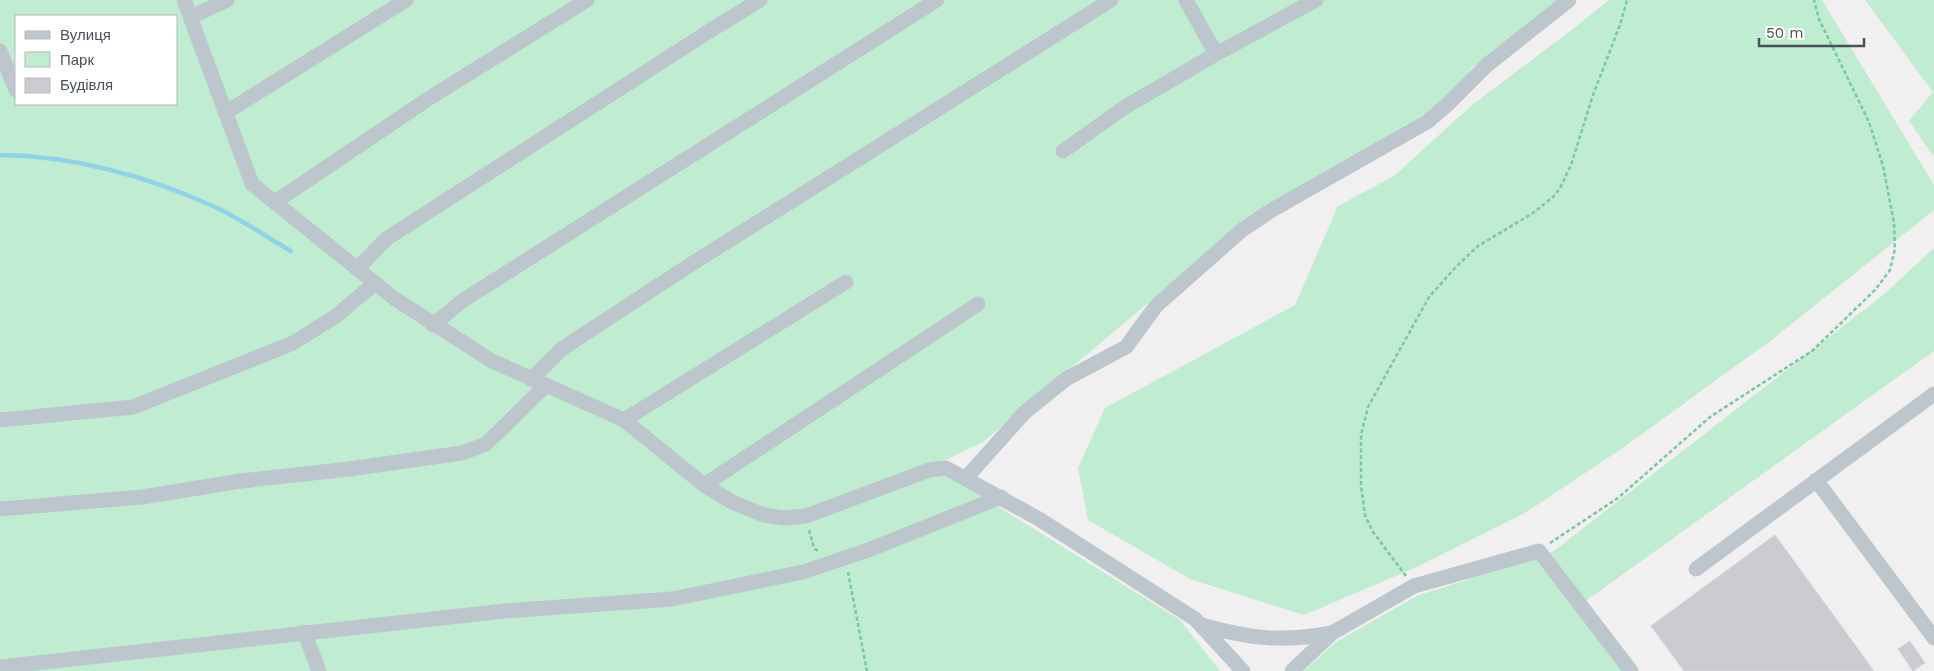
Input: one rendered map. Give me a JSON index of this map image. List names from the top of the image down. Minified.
{"legend":["Вулиця","Парк","Будівля"],"scale_bar":"50 m"}
